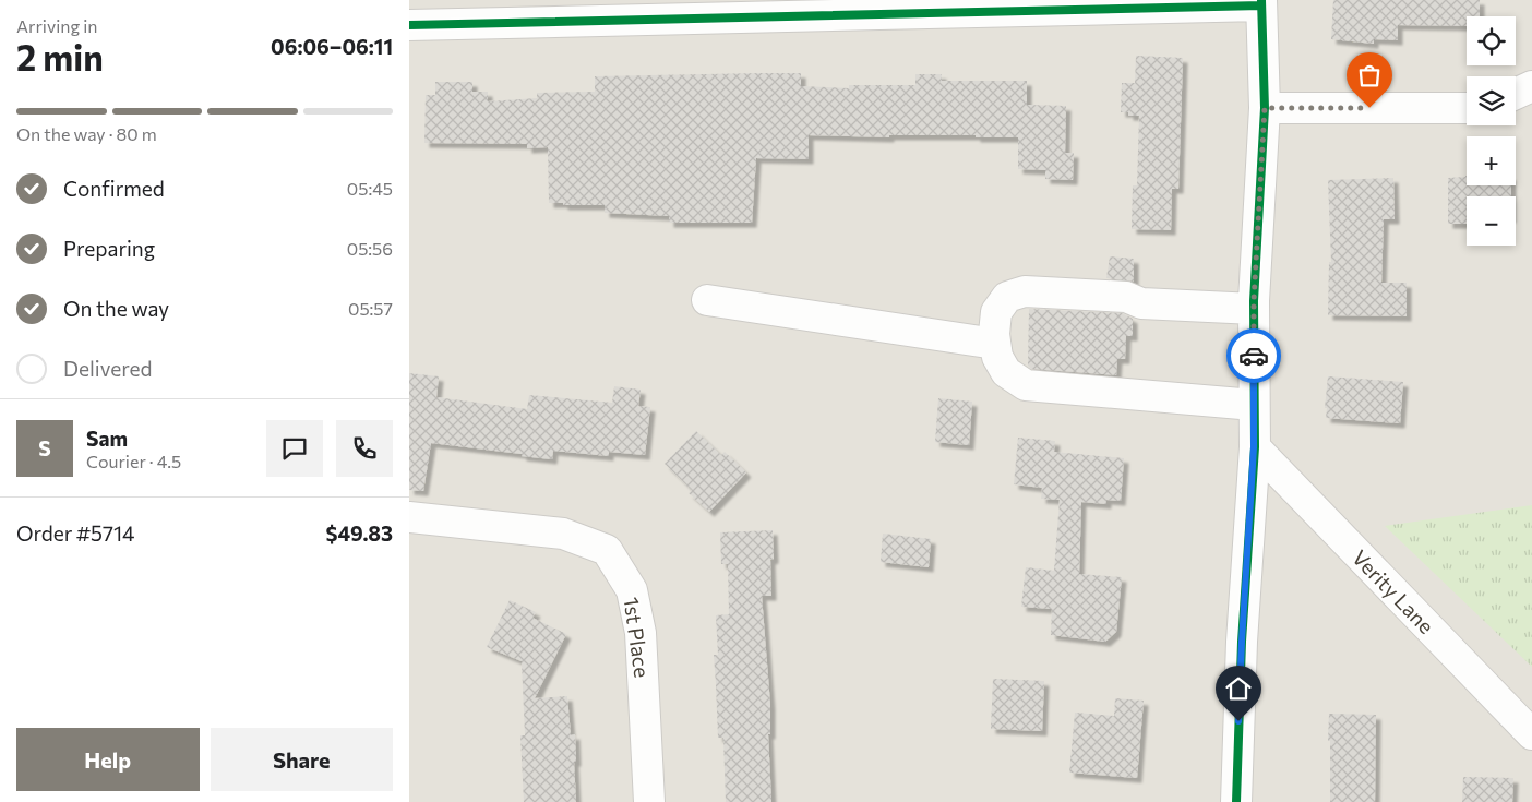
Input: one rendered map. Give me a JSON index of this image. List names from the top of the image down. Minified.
{"streets":{"street":["Verity Lane","1st Place"]},"page":{"heading":["2 min","Arriving in","06:06–06:11"],"panel":["Sam","Courier · 4.5","Order #5714","$49.83"],"map_buttons":["+","−"],"bar":"On the way · 80 m","list":[["Confirmed","05:45"],["Preparing","05:56"],["On the way","05:57"],"Delivered"],"round":"S","buttons":["Help","Share"]}}
